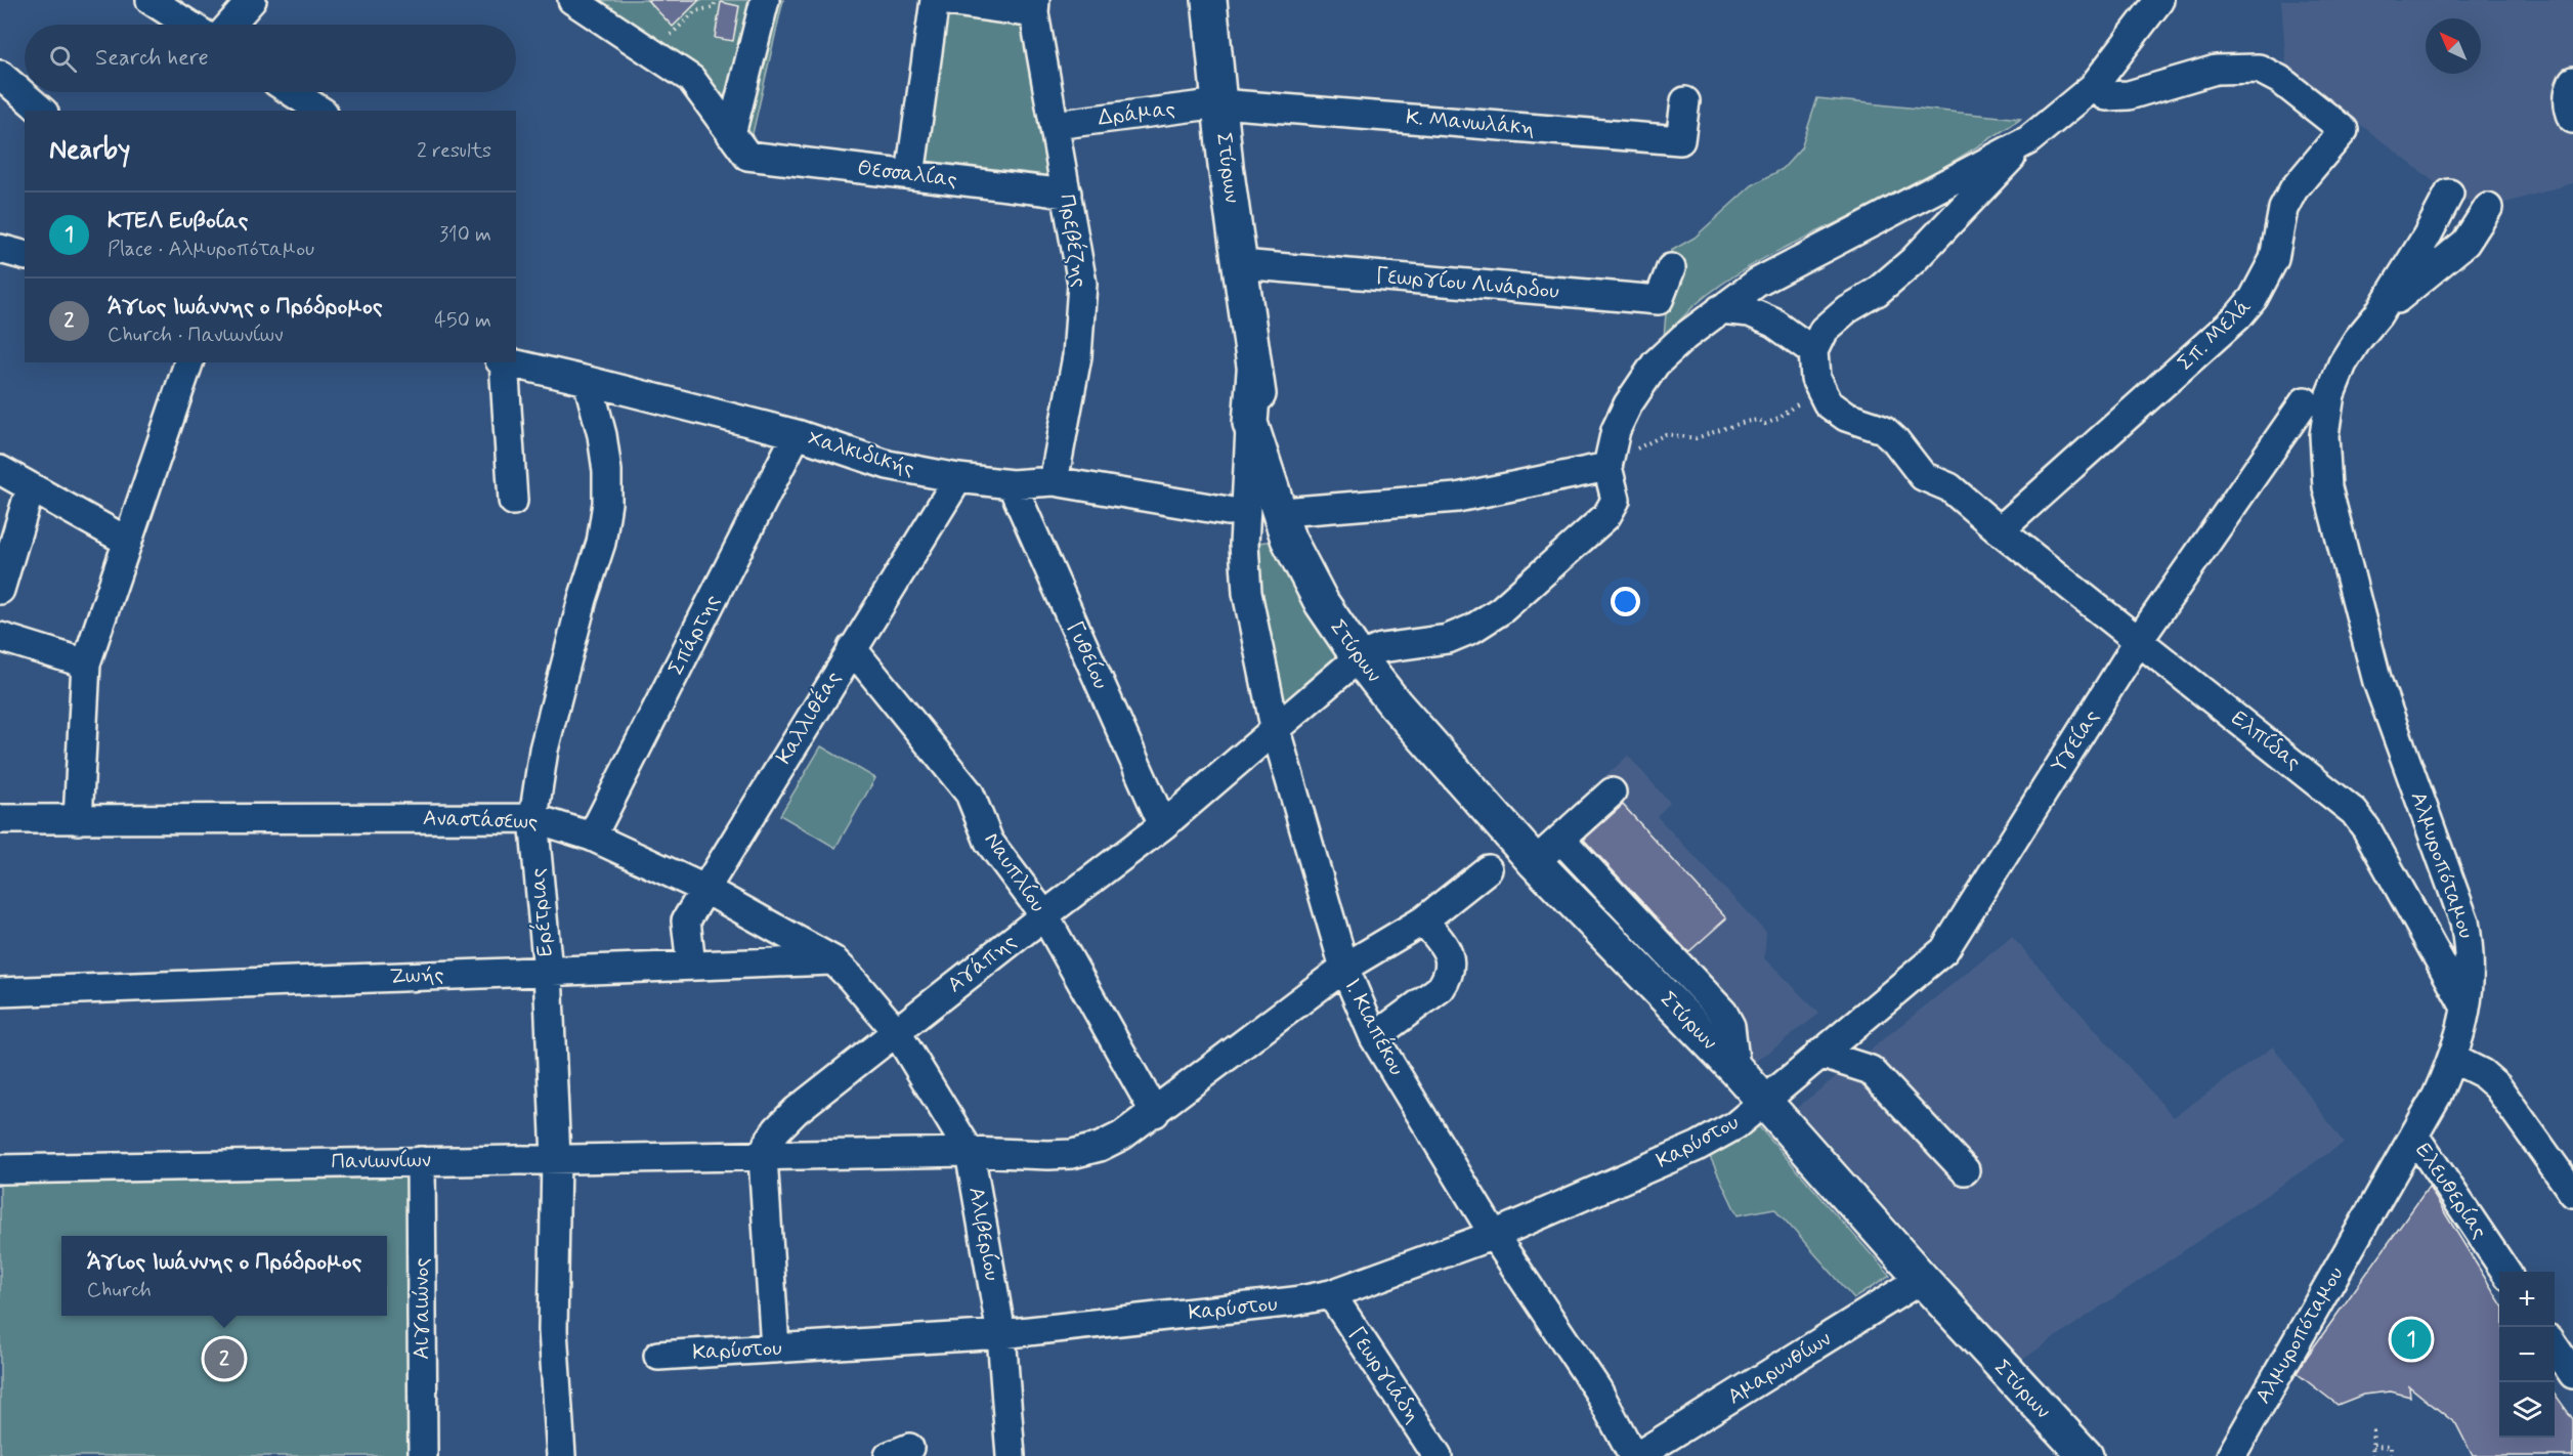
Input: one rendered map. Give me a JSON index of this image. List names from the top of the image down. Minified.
{"streets":{"main road":["Στύρων"],"street":["Δράμας","Κ. Μανωλάκη","Θεσσαλίας","Πρεβέζης","Γεωργίου Λινάρδου","Σπ. Μελά","Χαλκιδικής","Σπάρτης","Γυθείου","Καλλιθέας","Ελπίδας","Υγείας","Αναστάσεως","Αλμυροπόταμου","Ναυπλίου","Ερέτριας","Αγάπης","Ζωής","Ι. Κιαπέκου","Καρύστου","Πανιωνίων","Ελευθερίας","Αλιβερίου","Αιγαιώνος","Αμαρυνθίων","Γεωργιάδη"]},"crossings":[["Δράμας","Κ. Μανωλάκη"],["Δράμας","Στύρων"],["Δράμας","Πρεβέζης"],["Κ. Μανωλάκη","Στύρων"],["Στύρων","Γεωργίου Λινάρδου"],["Στύρων","Υγείας"],["Στύρων","Αγάπης"],["Στύρων","Ι. Κιαπέκου"],["Στύρων","Καρύστου"],["Στύρων","Αμαρυνθίων"],["Θεσσαλίας","Πρεβέζης"],["Πρεβέζης","Χαλκιδικής"],["Σπ. Μελά","Ελπίδας"],["Χαλκιδικής","Σπάρτης"],["Χαλκιδικής","Γυθείου"],["Χαλκιδικής","Καλλιθέας"],["Χαλκιδικής","Ερέτριας"],["Χαλκιδικής","Ι. Κιαπέκου"],["Σπάρτης","Αναστάσεως"],["Γυθείου","Αγάπης"],["Καλλιθέας","Αναστάσεως"],["Καλλιθέας","Ναυπλίου"],["Καλλιθέας","Ζωής"],["Ελπίδας","Υγείας"],["Ελπίδας","Αλμυροπόταμου"],["Υγείας","Καρύστου"],["Αναστάσεως","Ερέτριας"],["Αναστάσεως","Αγάπης"],["Αναστάσεως","Ζωής"],["Αναστάσεως","Αλιβερίου"],["Αλμυροπόταμου","Ελευθερίας"],["Ναυπλίου","Αγάπης"],["Ναυπλίου","Πανιωνίων"],["Ερέτριας","Ζωής"],["Ερέτριας","Πανιωνίων"],["Αγάπης","Ι. Κιαπέκου"],["Αγάπης","Πανιωνίων"],["Αγάπης","Αλιβερίου"],["Ι. Κιαπέκου","Καρύστου"],["Ι. Κιαπέκου","Πανιωνίων"],["Ι. Κιαπέκου","Αμαρυνθίων"],["Καρύστου","Αλιβερίου"],["Καρύστου","Γεωργιάδη"],["Πανιωνίων","Αλιβερίου"],["Πανιωνίων","Αιγαιώνος"]],"north":"top left","page":{"search":"Search here","heading":["Nearby","2 results"],"list":[{"mark":"1","name":"ΚΤΕΛ Ευβοίας","note":"Place · Αλμυροπόταμου","value":"310 m"},{"mark":"2","name":"Άγιος Ιωάννης ο Πρόδρομος","note":"Church · Πανιωνίων","value":"450 m"}],"popup":["Άγιος Ιωάννης ο Πρόδρομος","Church"],"map_buttons":["+","−"],"pins":["1","2"]}}
